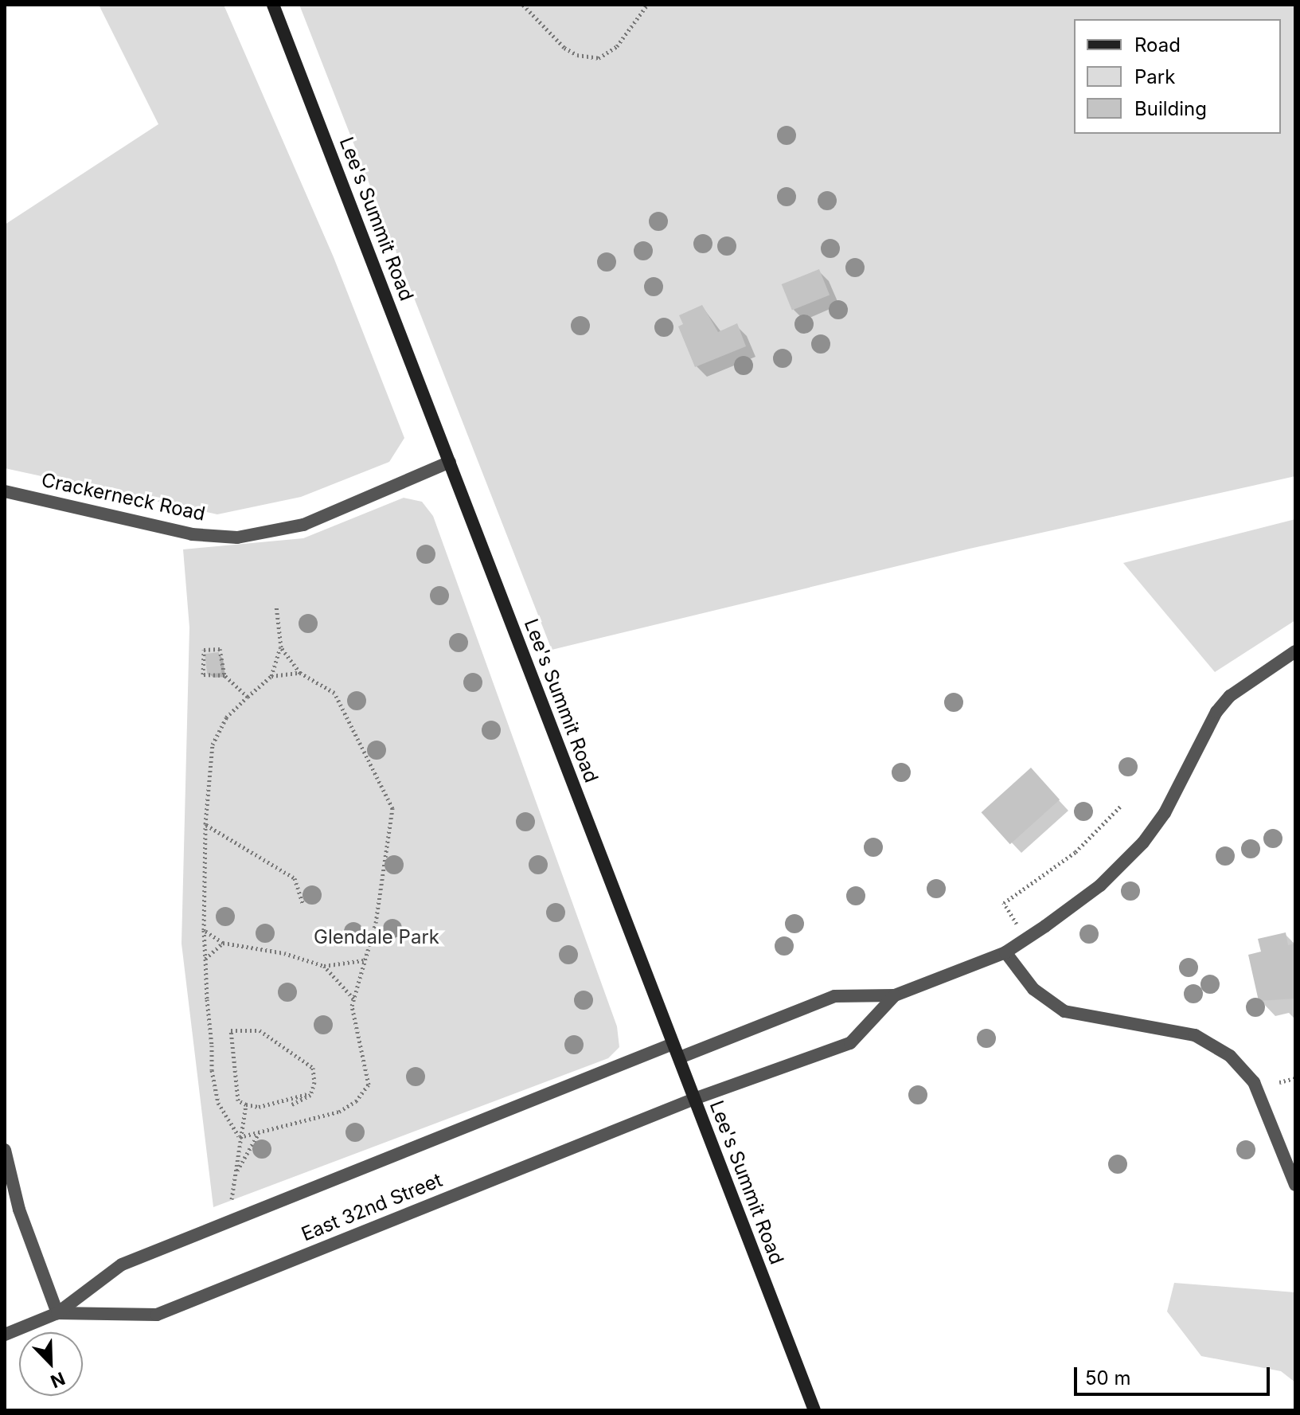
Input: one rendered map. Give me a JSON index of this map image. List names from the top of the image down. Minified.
{"streets":{"main road":["Lee's Summit Road"],"street":["Crackerneck Road","East 32nd Street"]},"crossings":[["Lee's Summit Road","Crackerneck Road"],["Lee's Summit Road","East 32nd Street"]],"parks":["Glendale Park"],"legend":["Road","Park","Building"],"scale_bar":"50 m","north":"bottom right"}
